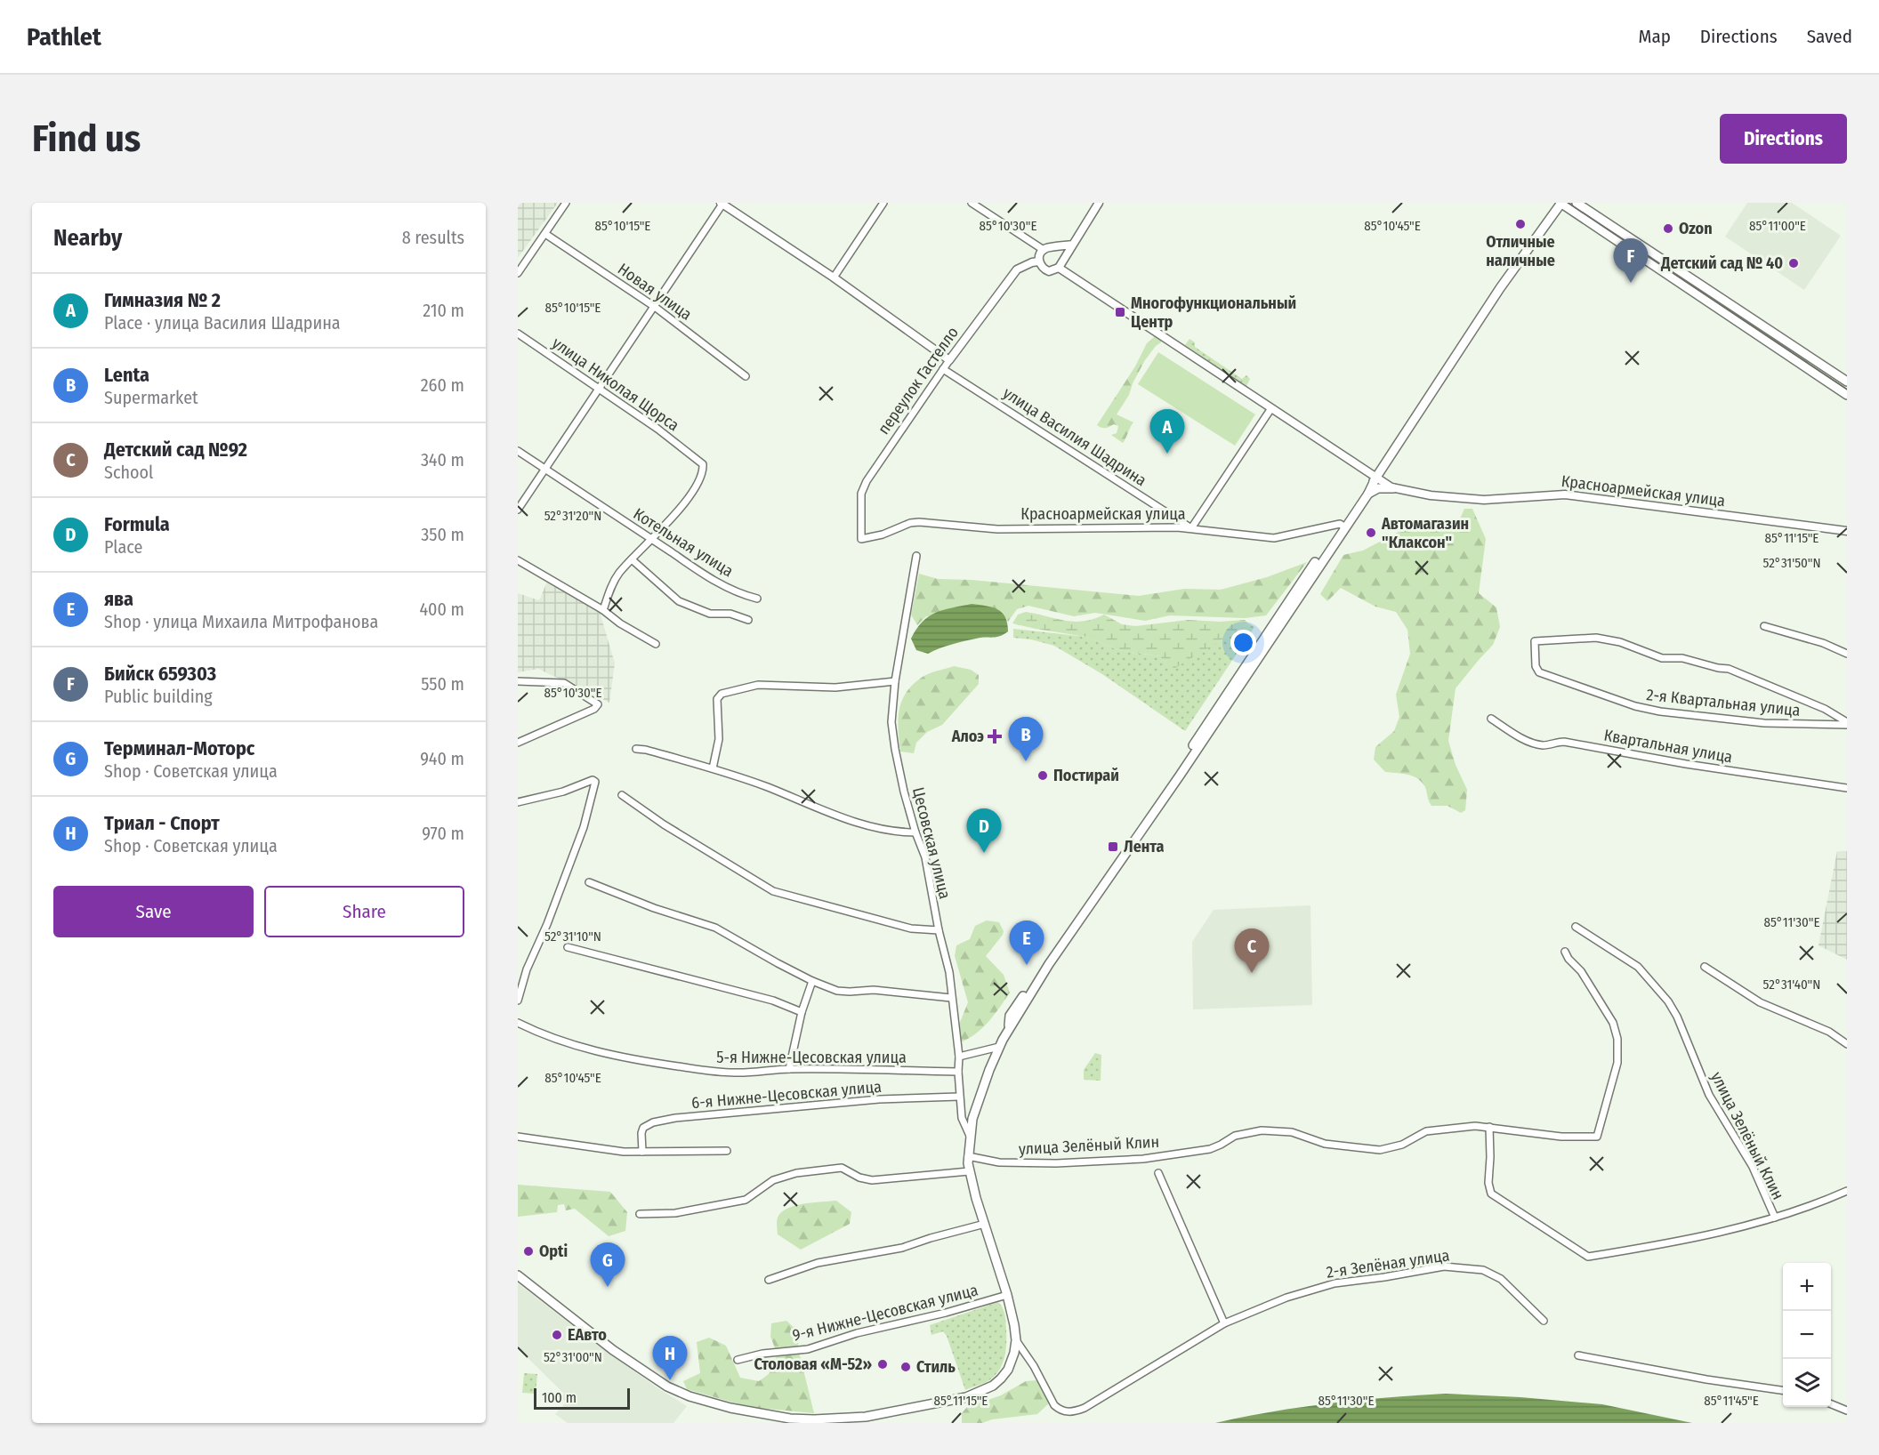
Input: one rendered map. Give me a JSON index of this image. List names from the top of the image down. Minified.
{"streets":{"street":["Новая улица","переулок Гастелло","улица Николая Щорса","улица Василия Шадрина","Красноармейская улица","Котельная улица","2-я Квартальная улица","Квартальная улица","Цесовская улица","5-я Нижне-Цесовская улица","6-я Нижне-Цесовская улица","улица Зелёный Клин","2-я Зелёная улица","9-я Нижне-Цесовская улица"]},"crossings":[["переулок Гастелло","улица Василия Шадрина"],["переулок Гастелло","Красноармейская улица"],["улица Николая Щорса","Котельная улица"],["улица Василия Шадрина","Красноармейская улица"],["Цесовская улица","5-я Нижне-Цесовская улица"],["Цесовская улица","6-я Нижне-Цесовская улица"]],"places":{"other":["Отличные наличные","Ozon","Детский сад № 40","Автомагазин \"Клаксон\"","Постирай","Opti","ЕАвто","Столовая «М-52»","Стиль"],"transit":["Многофункциональный Центр","Лента"],"health":["Алоэ"]},"scale_bar":"100 m","page":{"header":"Pathlet","nav":["Map","Directions","Saved"],"buttons":["Directions",["Save","Share"]],"title":"Find us","heading":["Nearby","8 results"],"pins":["F","A","B","D","E","C","G","H"],"list":[{"mark":"A","name":"Гимназия № 2","note":"Place · улица Василия Шадрина","value":"210 m"},{"mark":"B","name":"Lenta","note":"Supermarket","value":"260 m"},{"mark":"C","name":"Детский сад №92","note":"School","value":"340 m"},{"mark":"D","name":"Formula","note":"Place","value":"350 m"},{"mark":"E","name":"ява","note":"Shop · улица Михаила Митрофанова","value":"400 m"},{"mark":"F","name":"Бийск 659303","note":"Public building","value":"550 m"},{"mark":"G","name":"Терминал-Моторс","note":"Shop · Советская улица","value":"940 m"},{"mark":"H","name":"Триал - Спорт","note":"Shop · Советская улица","value":"970 m"}],"map_buttons":["+","−"],"scale":"100 m"},"coordinates":["85°10'15\"E","85°10'30\"E","85°10'45\"E","85°11'00\"E","52°31'20\"N","85°11'15\"E","52°31'50\"N","85°11'30\"E","52°31'10\"N","52°31'40\"N","52°31'00\"N","85°11'45\"E"]}
